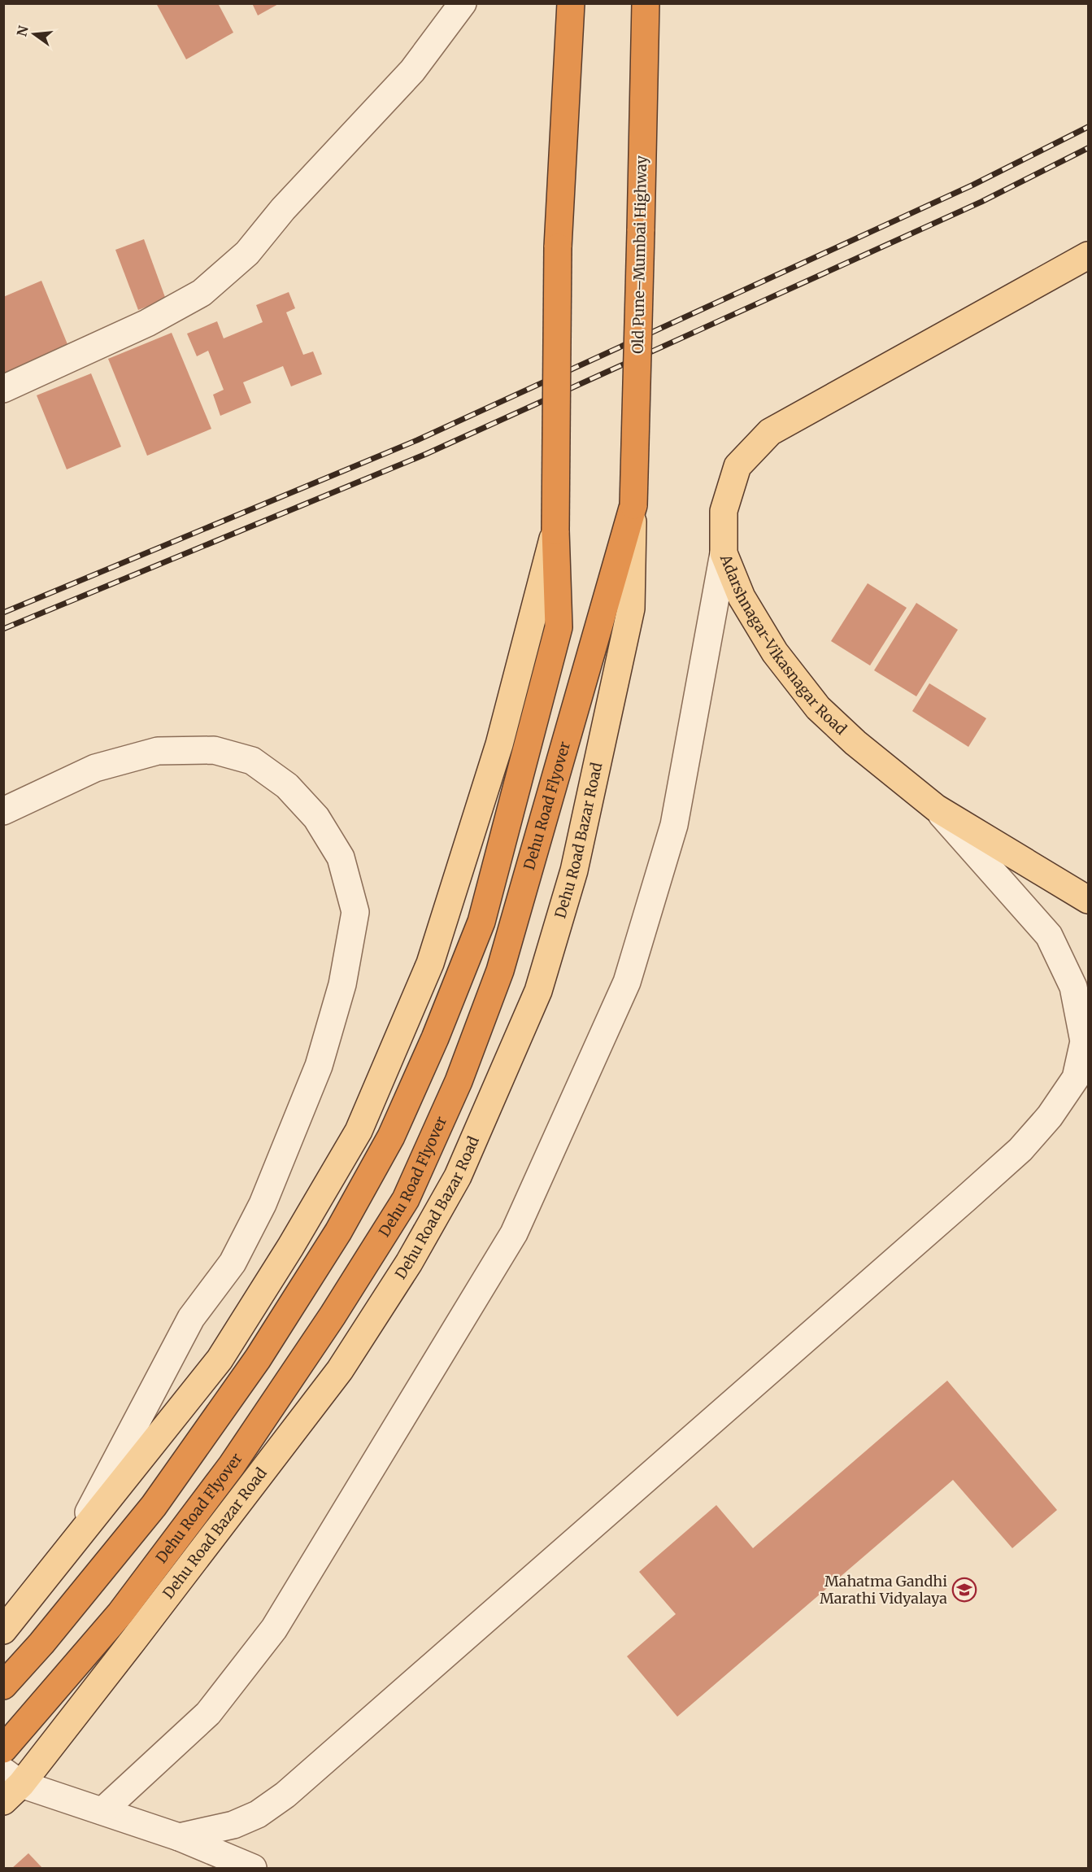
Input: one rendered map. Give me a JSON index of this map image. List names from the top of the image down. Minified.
{"streets":{"highway":["Old Pune–Mumbai Highway","Dehu Road Flyover"],"main road":["Adarshnagar-Vikasnagar Road","Dehu Road Bazar Road"]},"crossings":[["Old Pune–Mumbai Highway","Dehu Road Flyover"],["Old Pune–Mumbai Highway","Dehu Road Bazar Road"],["Dehu Road Flyover","Dehu Road Bazar Road"]],"places":{"school or university":["Mahatma Gandhi Marathi Vidyalaya"]},"north":"left"}
